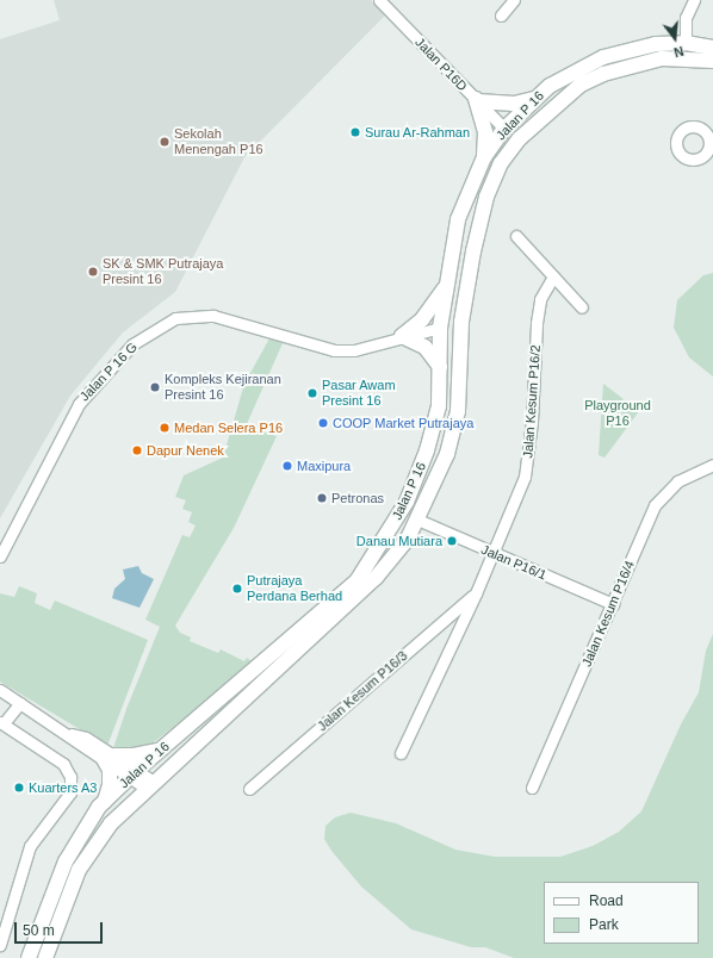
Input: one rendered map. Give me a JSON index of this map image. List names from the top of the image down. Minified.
{"streets":{"street":["Jalan P16D","Jalan P 16","Jalan P 16 G","Jalan Kesum P16/2","Jalan P16/1","Jalan Kesum P16/4","Jalan Kesum P16/3"]},"crossings":[["Jalan P16D","Jalan P 16"],["Jalan P 16","Jalan P 16 G"],["Jalan P 16","Jalan P16/1"],["Jalan Kesum P16/2","Jalan P16/1"],["Jalan Kesum P16/2","Jalan Kesum P16/3"],["Jalan P16/1","Jalan Kesum P16/4"],["Jalan P16/1","Jalan Kesum P16/3"]],"parks":["Playground P16"],"places":["Surau Ar-Rahman","Sekolah Menengah P16","SK & SMK Putrajaya Presint 16","Kompleks Kejiranan Presint 16","Pasar Awam Presint 16","COOP Market Putrajaya","Medan Selera P16","Dapur Nenek","Maxipura","Petronas","Danau Mutiara","Putrajaya Perdana Berhad","Kuarters A3"],"legend":["Road","Park"],"scale_bar":"50 m","north":"bottom"}
